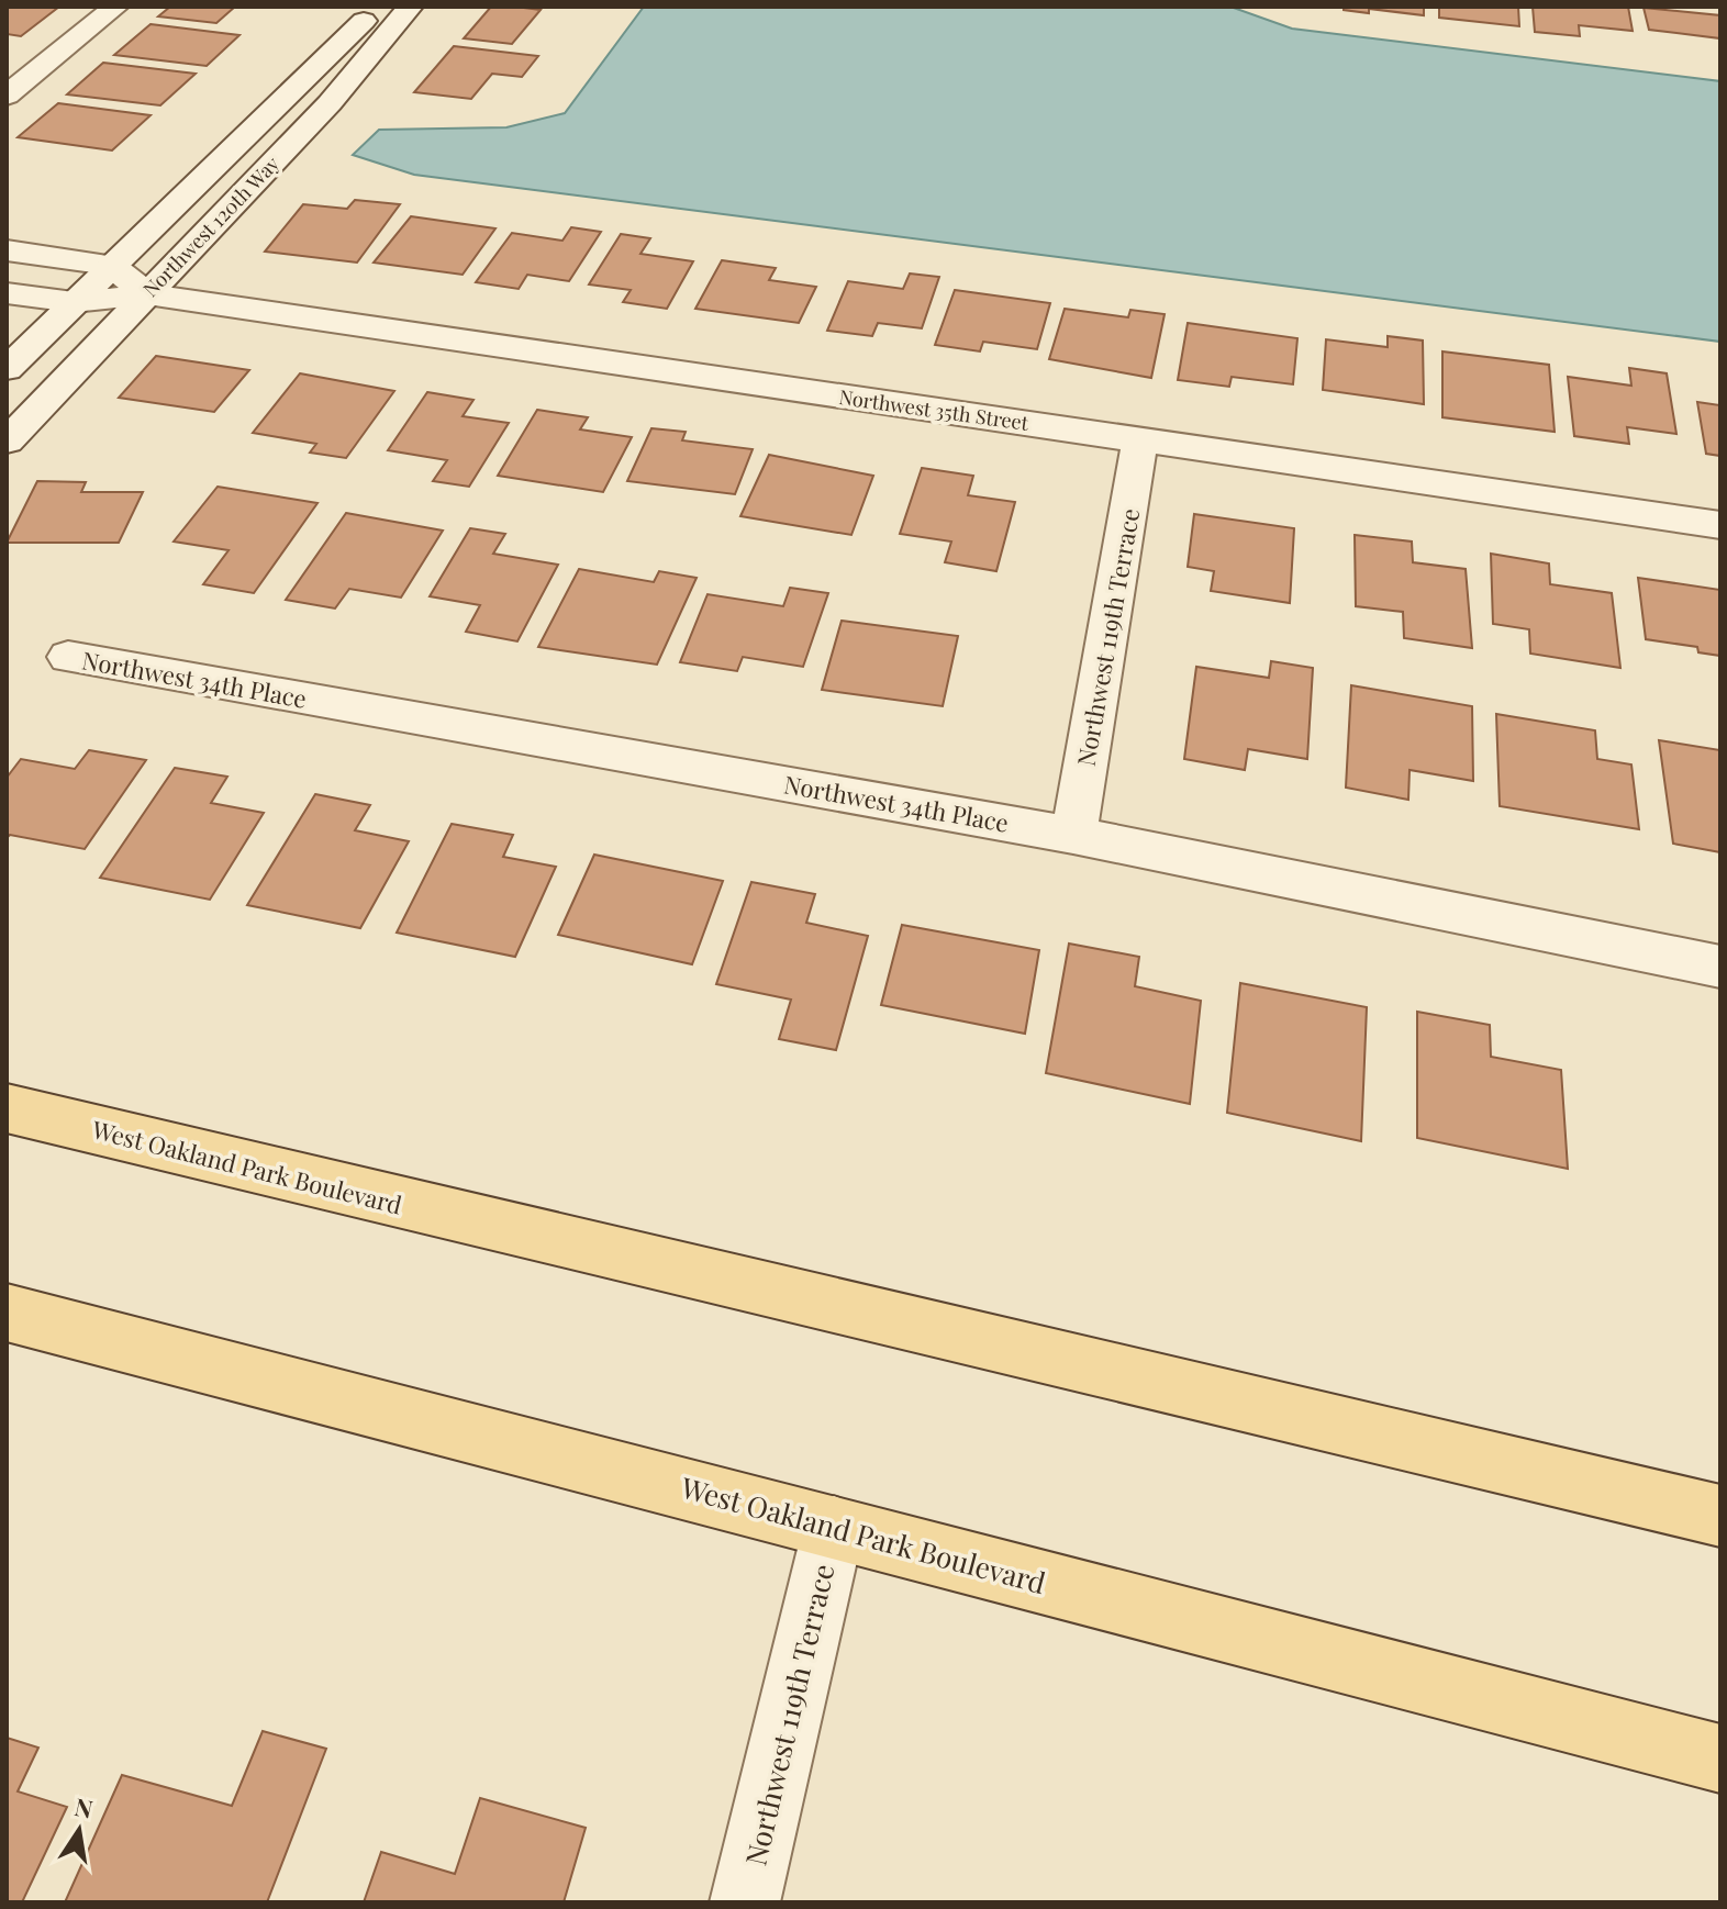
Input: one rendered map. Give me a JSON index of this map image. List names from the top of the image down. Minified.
{"streets":{"main road":["West Oakland Park Boulevard"],"street":["Northwest 120th Way","Northwest 35th Street","Northwest 119th Terrace","Northwest 34th Place"]},"crossings":[["Northwest 120th Way","Northwest 35th Street"],["Northwest 35th Street","Northwest 119th Terrace"],["Northwest 119th Terrace","Northwest 34th Place"],["Northwest 119th Terrace","West Oakland Park Boulevard"]],"north":"top"}
